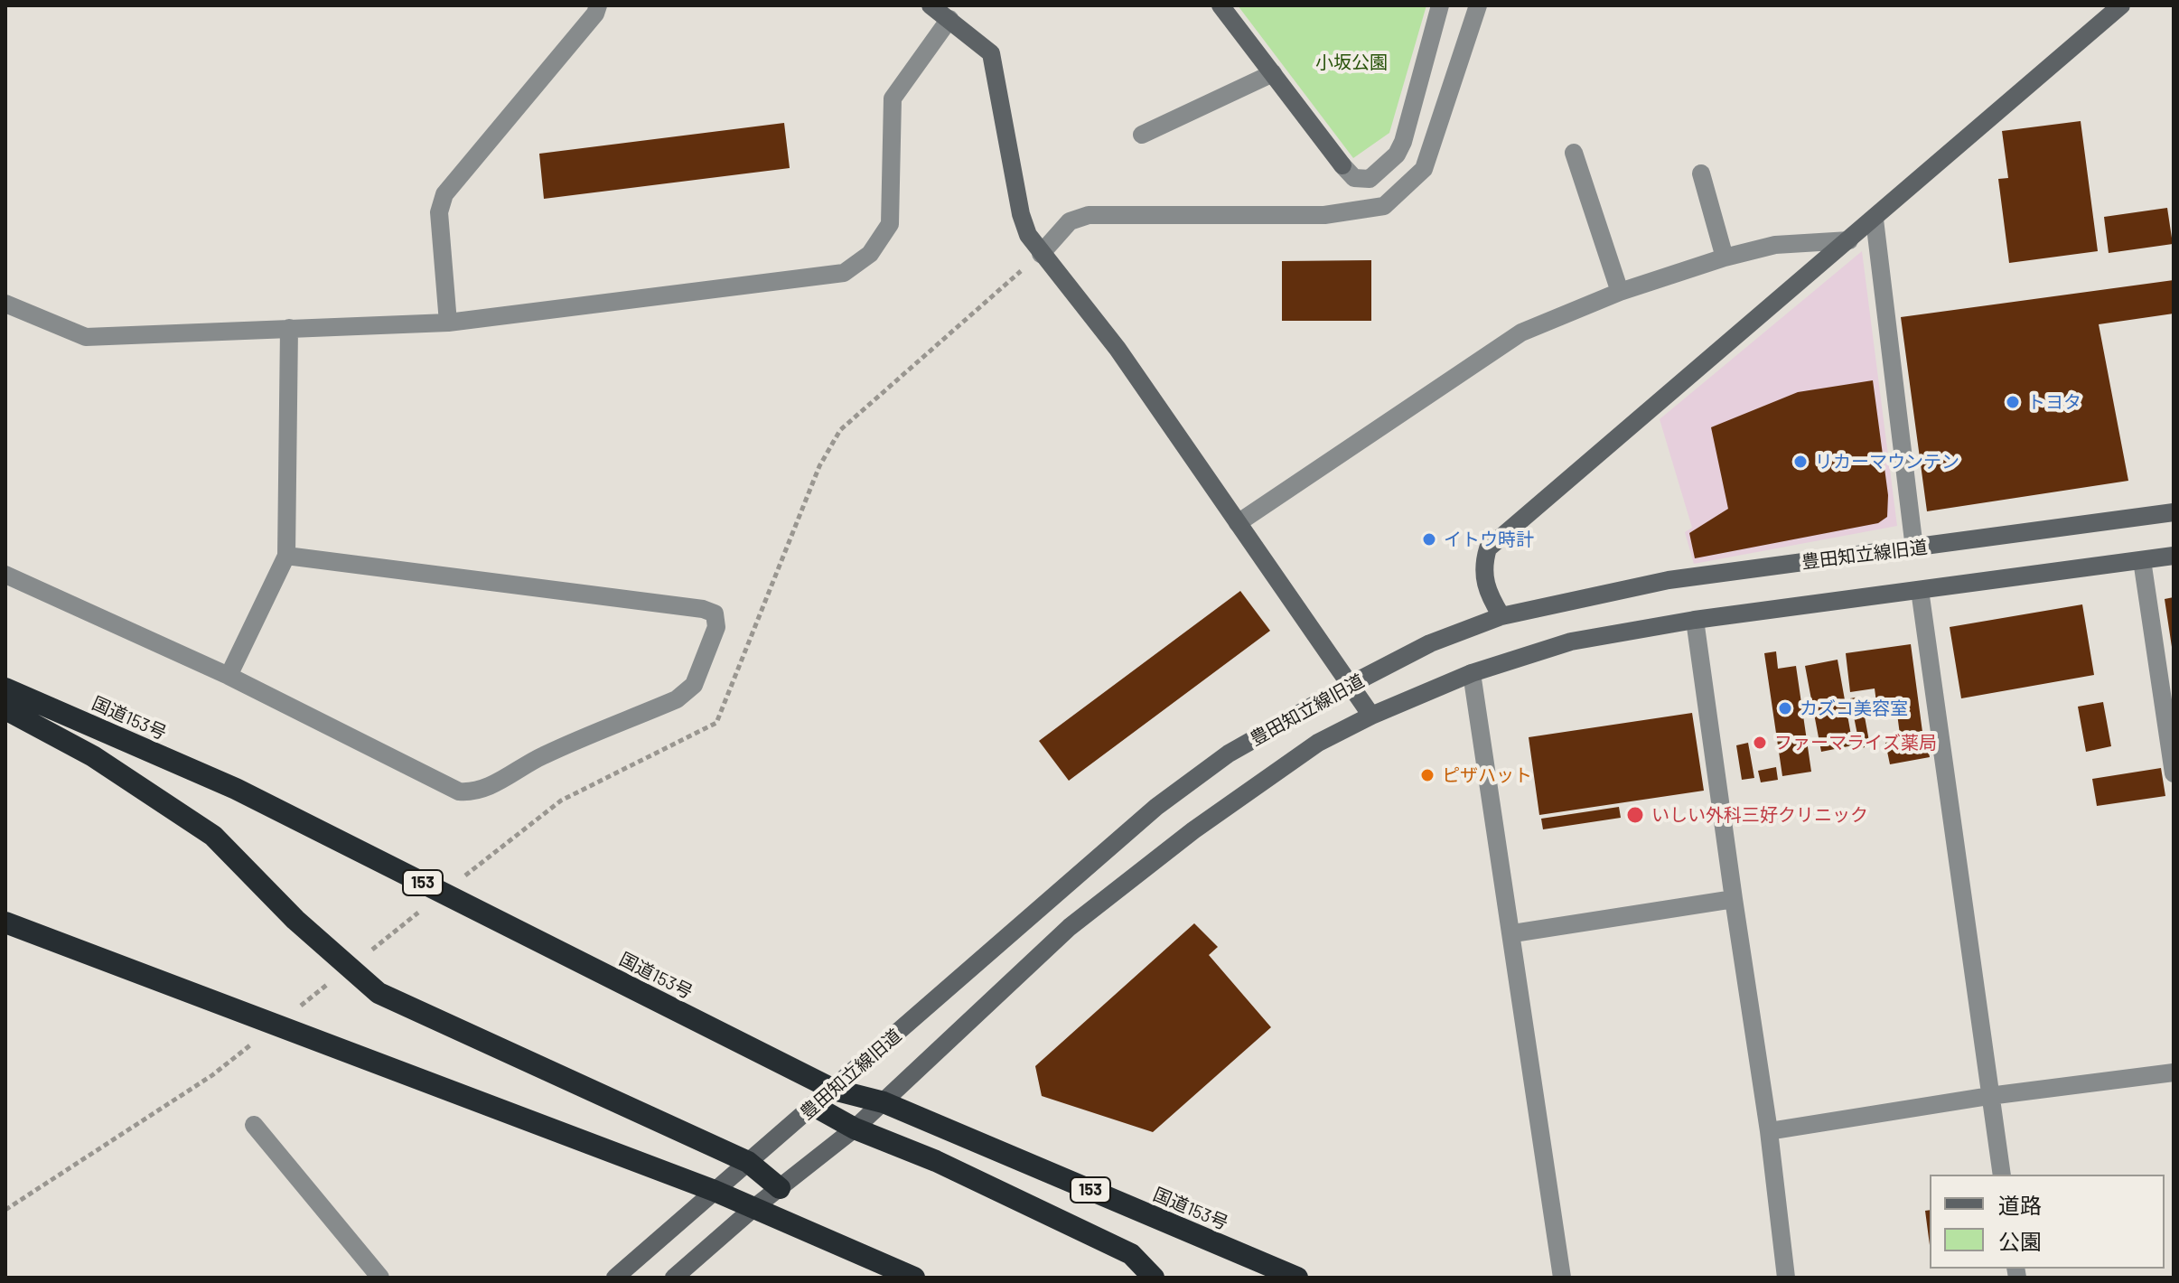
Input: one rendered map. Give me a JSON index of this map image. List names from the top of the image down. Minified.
{"streets":{"highway":["国道153号","153"],"street":["豊田知立線旧道"]},"crossings":[["豊田知立線旧道","国道153号"],["豊田知立線旧道","153"]],"parks":["小坂公園"],"places":["トヨタ","リカーマウンテン","イトウ時計","カズコ美容室","ファーマライズ薬局","ピザハット","いしい外科三好クリニック"],"legend":["道路","公園"]}
